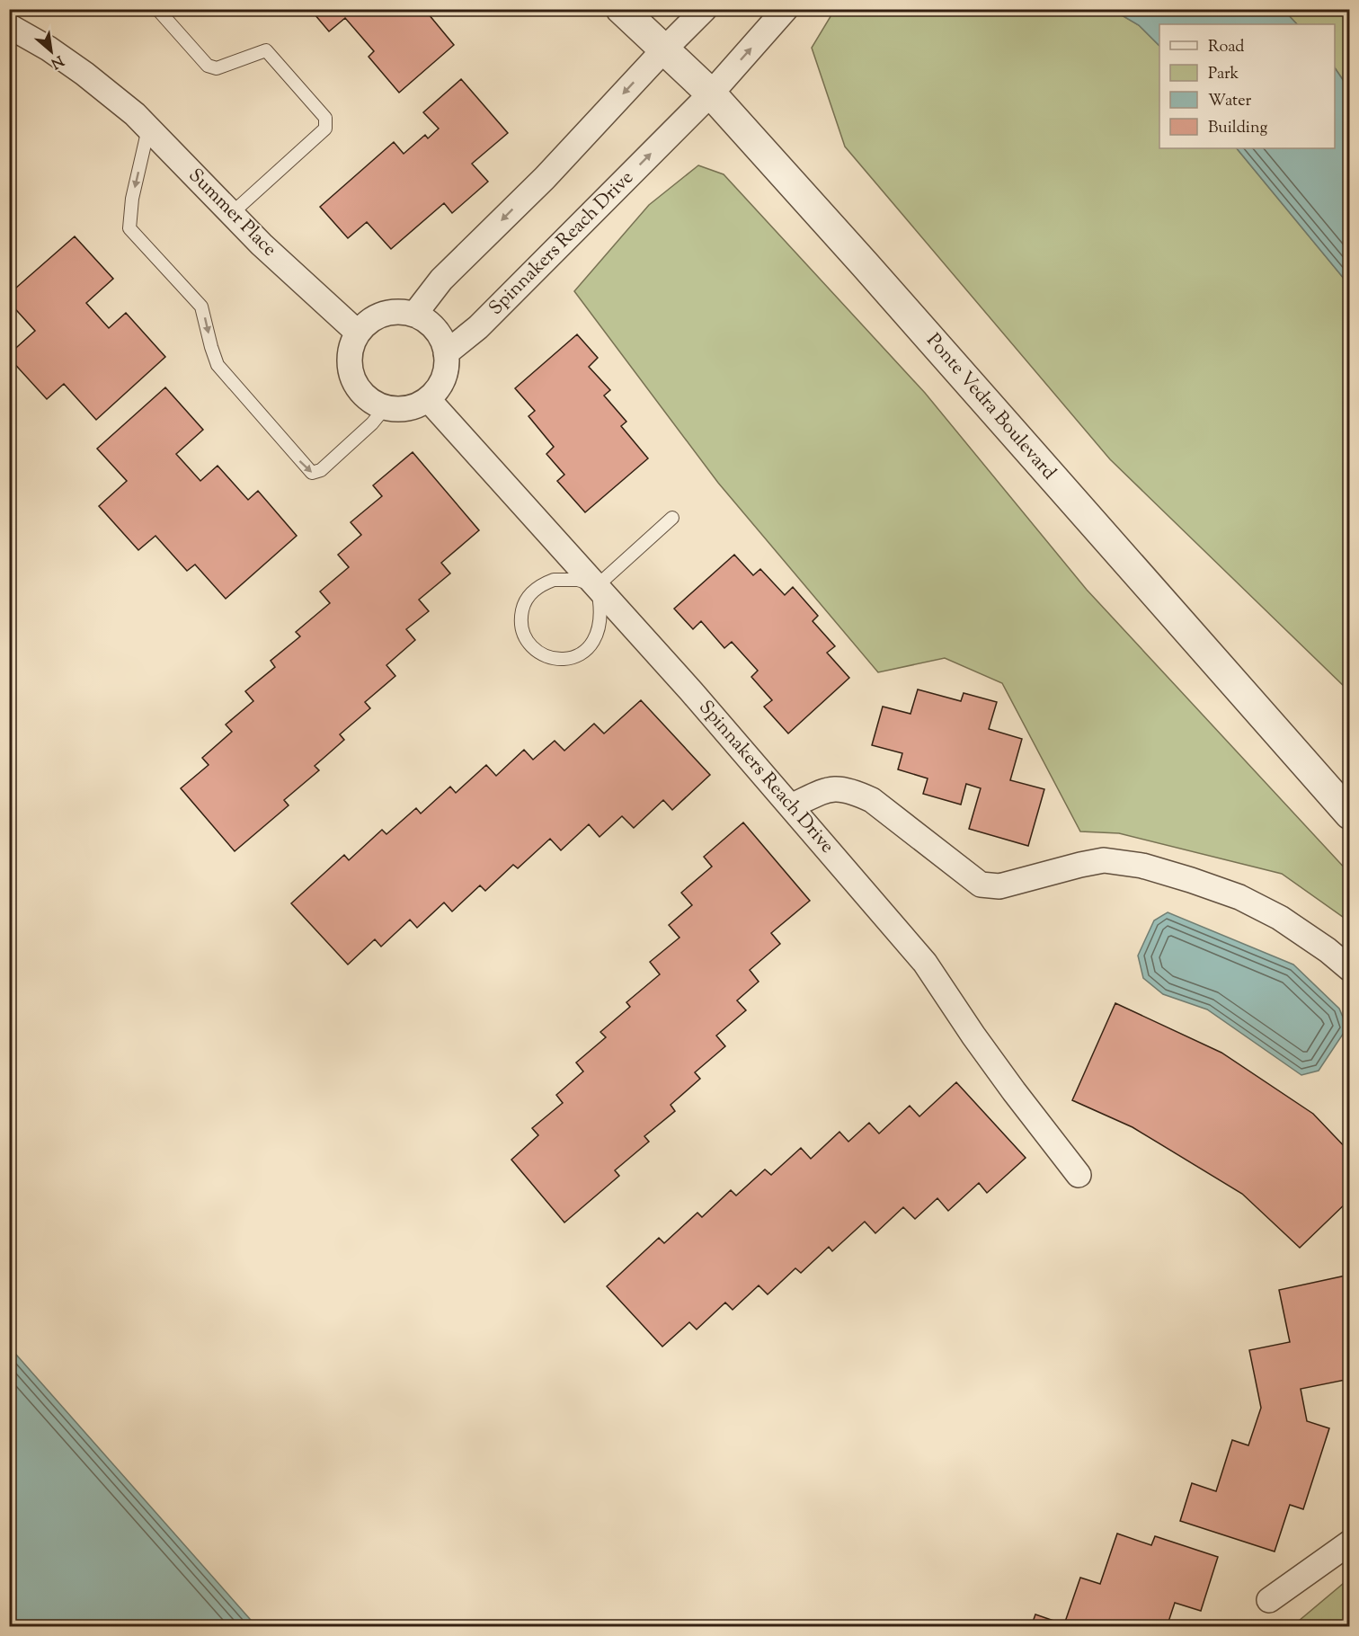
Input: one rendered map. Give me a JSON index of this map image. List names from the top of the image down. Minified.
{"streets":{"street":["Summer Place","Spinnakers Reach Drive","Ponte Vedra Boulevard"]},"crossings":[["Summer Place","Spinnakers Reach Drive"],["Spinnakers Reach Drive","Ponte Vedra Boulevard"]],"legend":["Road","Park","Water","Building"],"north":"bottom right"}
